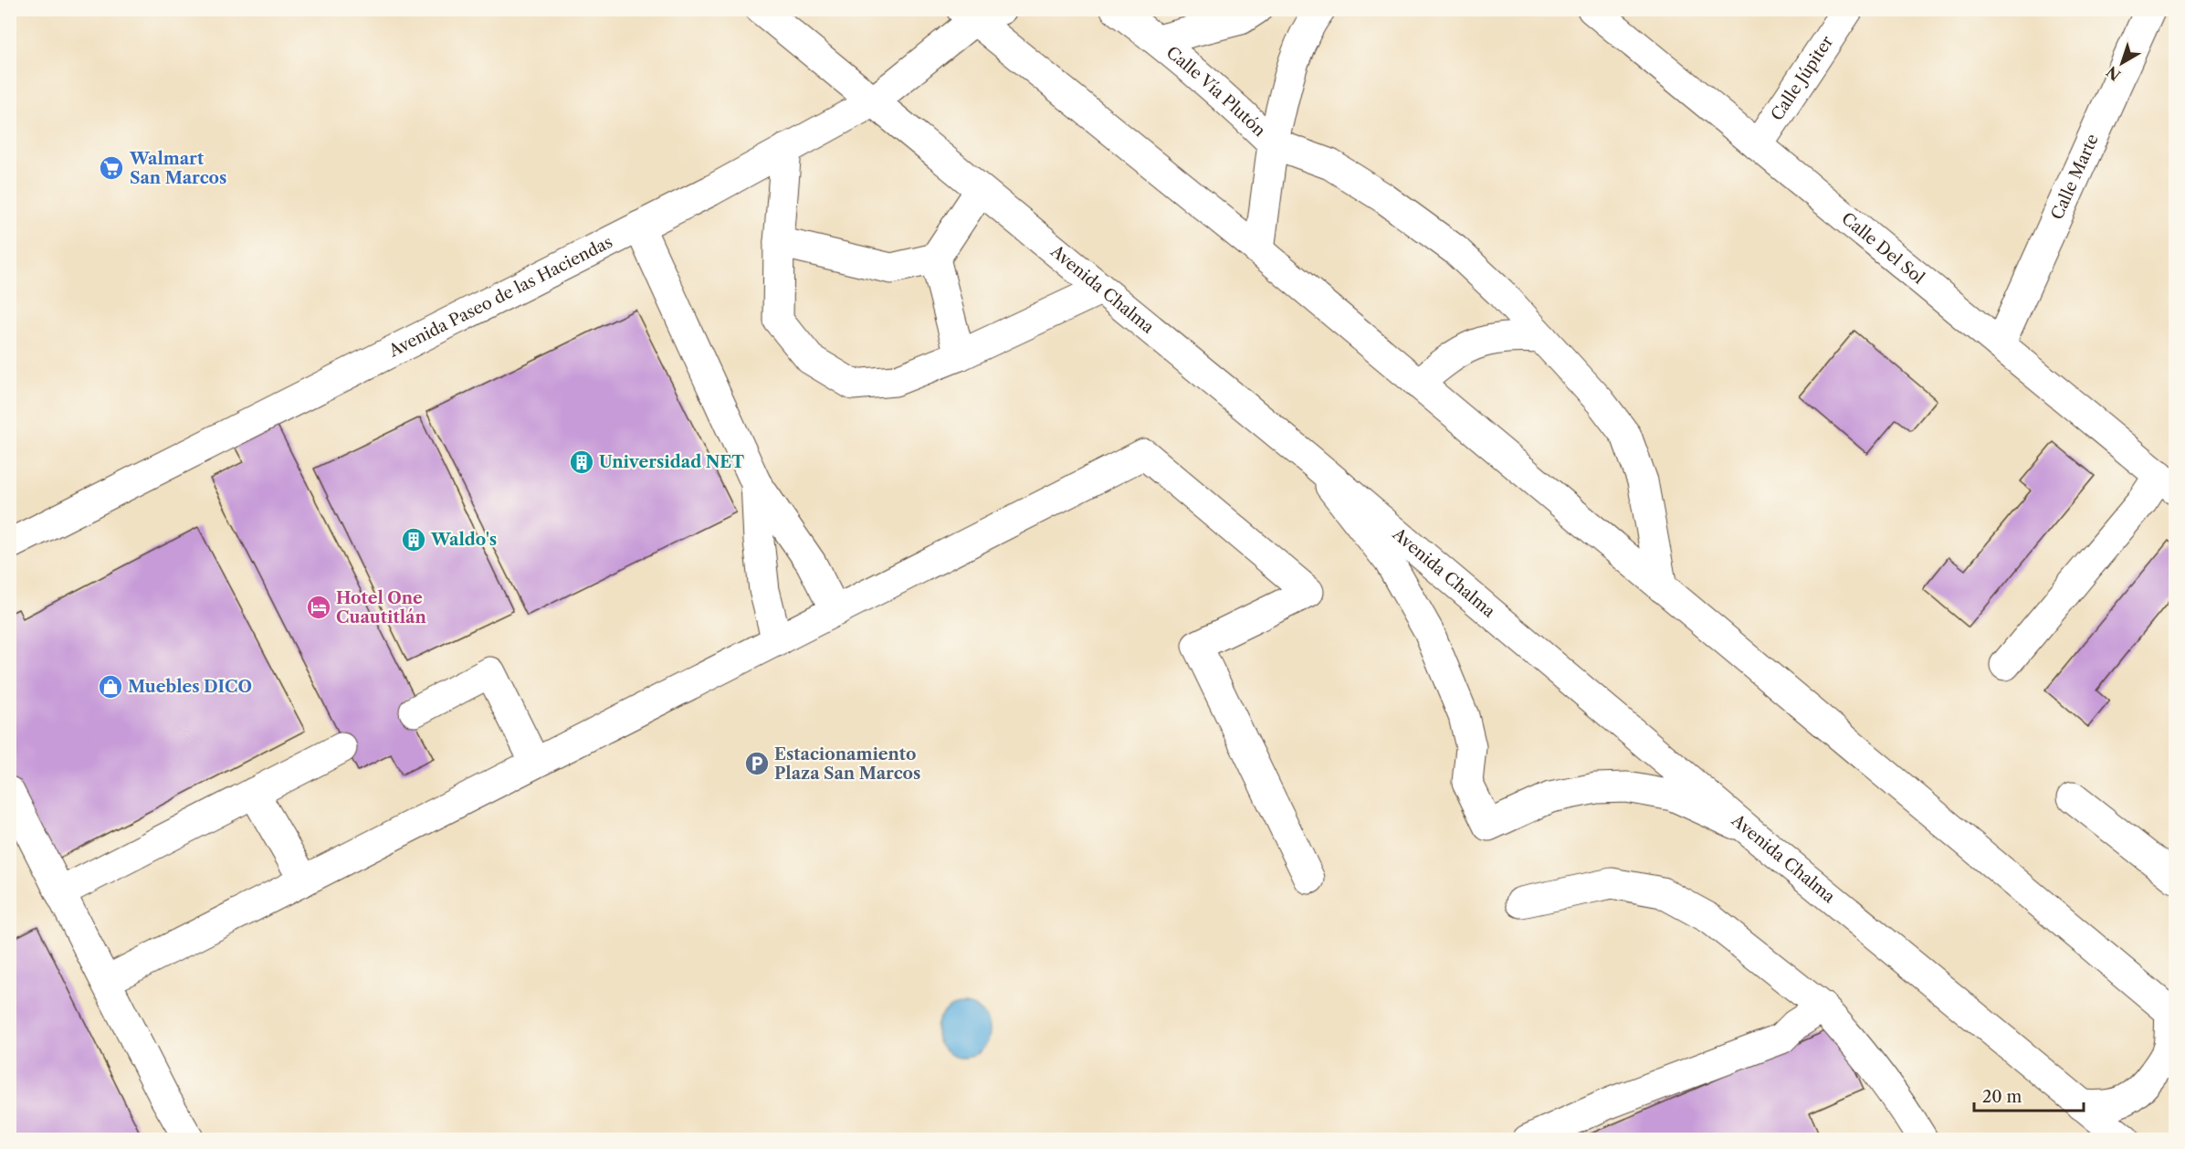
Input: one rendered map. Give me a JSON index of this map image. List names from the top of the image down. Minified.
{"streets":{"street":["Calle Júpiter","Calle Vía Plutón","Calle Marte","Calle Del Sol","Avenida Chalma","Avenida Paseo de las Haciendas"]},"crossings":[["Calle Júpiter","Calle Del Sol"],["Calle Marte","Calle Del Sol"],["Avenida Chalma","Avenida Paseo de las Haciendas"]],"places":{"supermarket":["Walmart San Marcos"],"building":["Universidad NET","Waldo's"],"hotel":["Hotel One Cuautitlán"],"shop":["Muebles DICO"],"parking":["Estacionamiento Plaza San Marcos"]},"scale_bar":"20 m","north":"bottom left"}
